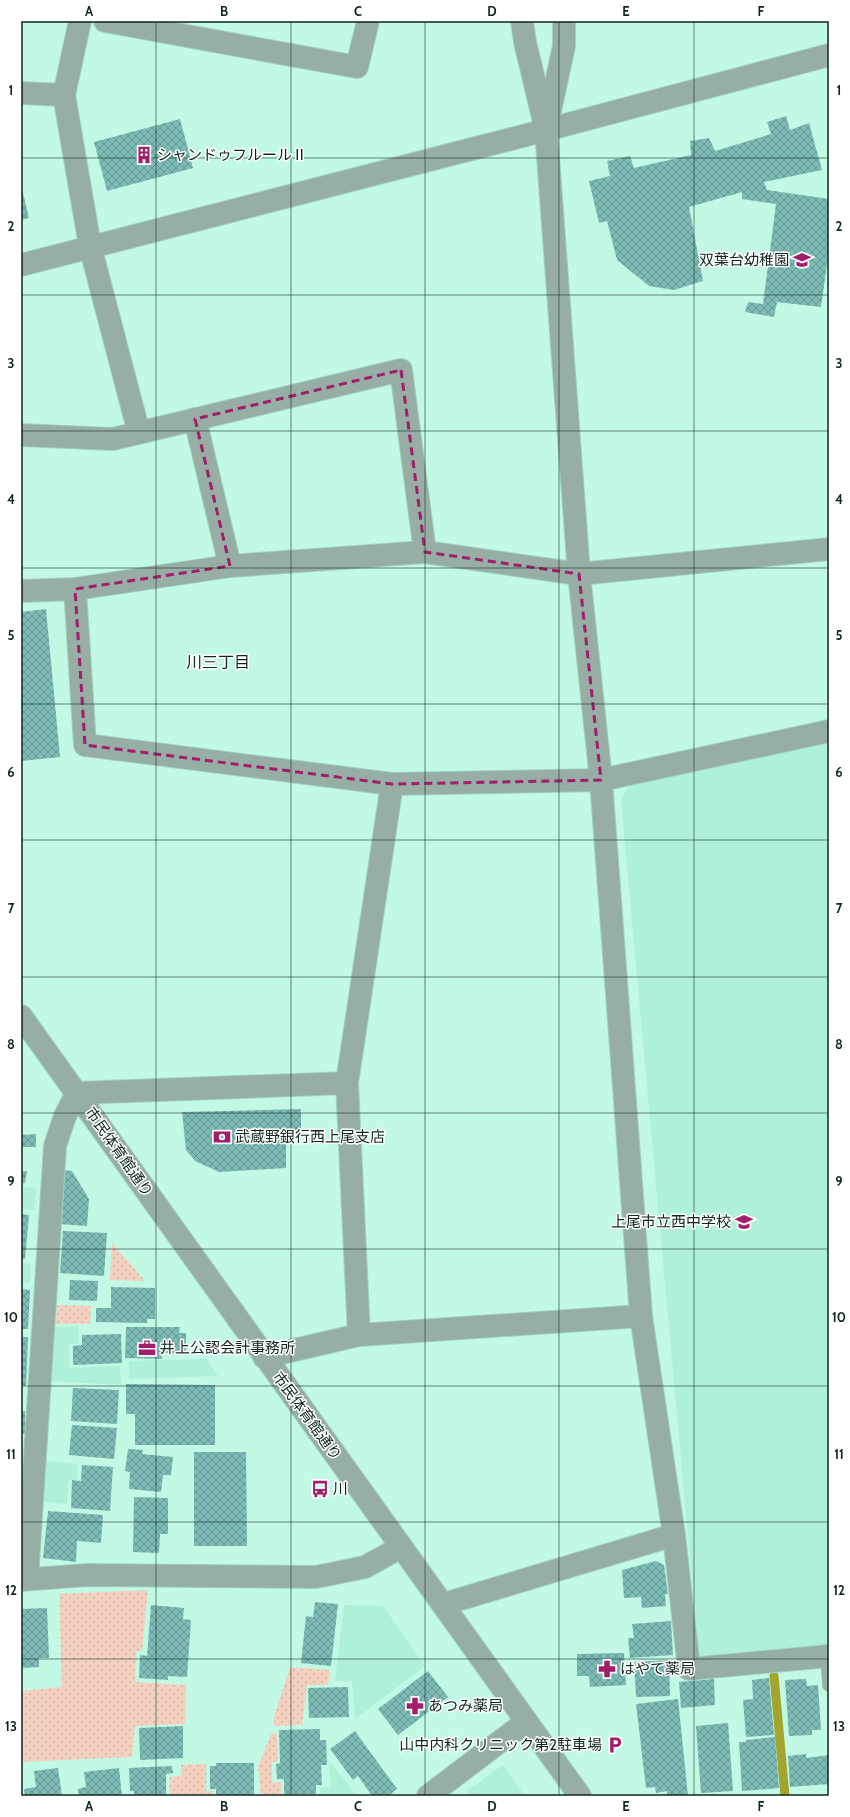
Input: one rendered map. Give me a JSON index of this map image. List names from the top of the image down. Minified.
{"streets":{"street":["市民体育館通り"]},"districts":["川三丁目"],"places":{"building":["シャンドゥフルールⅡ"],"school or university":["双葉台幼稚園","上尾市立西中学校"],"bank":["武蔵野銀行西上尾支店"],"office":["井上公認会計事務所"],"bus stop":["川"],"pharmacy":["はやて薬局","あつみ薬局"],"parking":["山中内科クリニック第2駐車場"]},"grid":{"columns":["A","B","C","D","E","F"],"rows":["1","2","3","4","5","6","7","8","9","10","11","12","13"]}}
